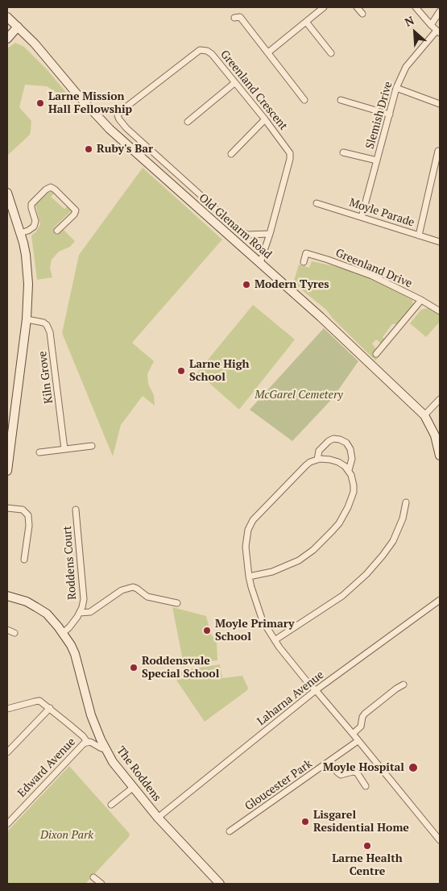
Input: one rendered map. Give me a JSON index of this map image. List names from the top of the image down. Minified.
{"streets":{"street":["Greenland Crescent","Slemish Drive","Moyle Parade","Old Glenarm Road","Greenland Drive","Kiln Grove","Roddens Court","Laharna Avenue","Edward Avenue","The Roddens","Gloucester Park"]},"crossings":[["Greenland Crescent","Old Glenarm Road"],["Slemish Drive","Moyle Parade"],["Roddens Court","The Roddens"],["Laharna Avenue","The Roddens"],["Edward Avenue","The Roddens"]],"parks":["McGarel Cemetery","Dixon Park"],"places":["Larne Mission Hall Fellowship","Ruby's Bar","Modern Tyres","Larne High School","Moyle Primary School","Roddensvale Special School","Moyle Hospital","Lisgarel Residential Home","Larne Health Centre"],"north":"top left"}
